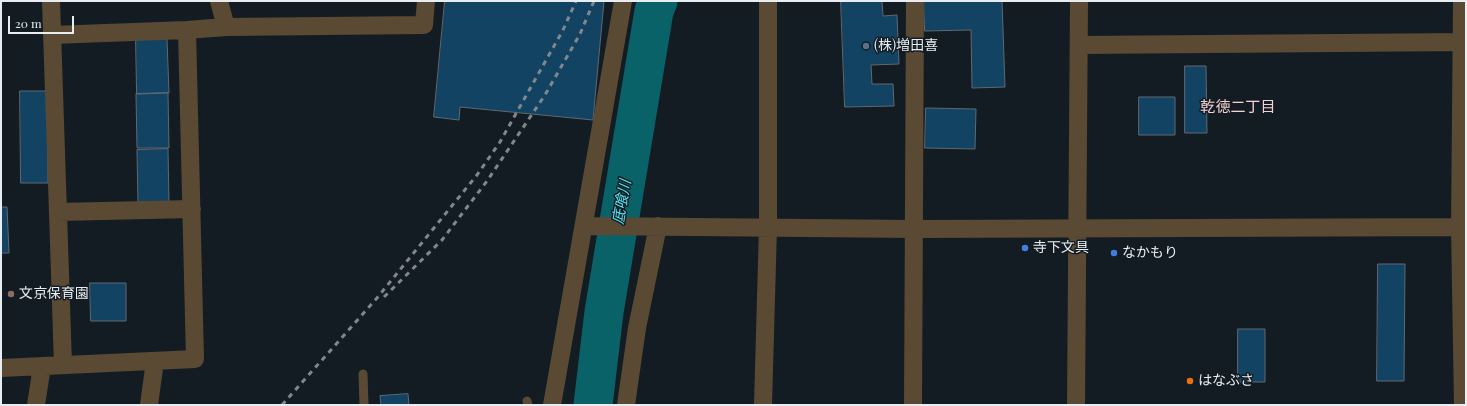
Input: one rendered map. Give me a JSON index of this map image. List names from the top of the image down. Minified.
{"districts":["乾徳二丁目"],"water":["底喰川"],"places":["(株)増田喜","寺下文具","なかもり","文京保育園","はなぶさ"],"scale_bar":"20 m"}
